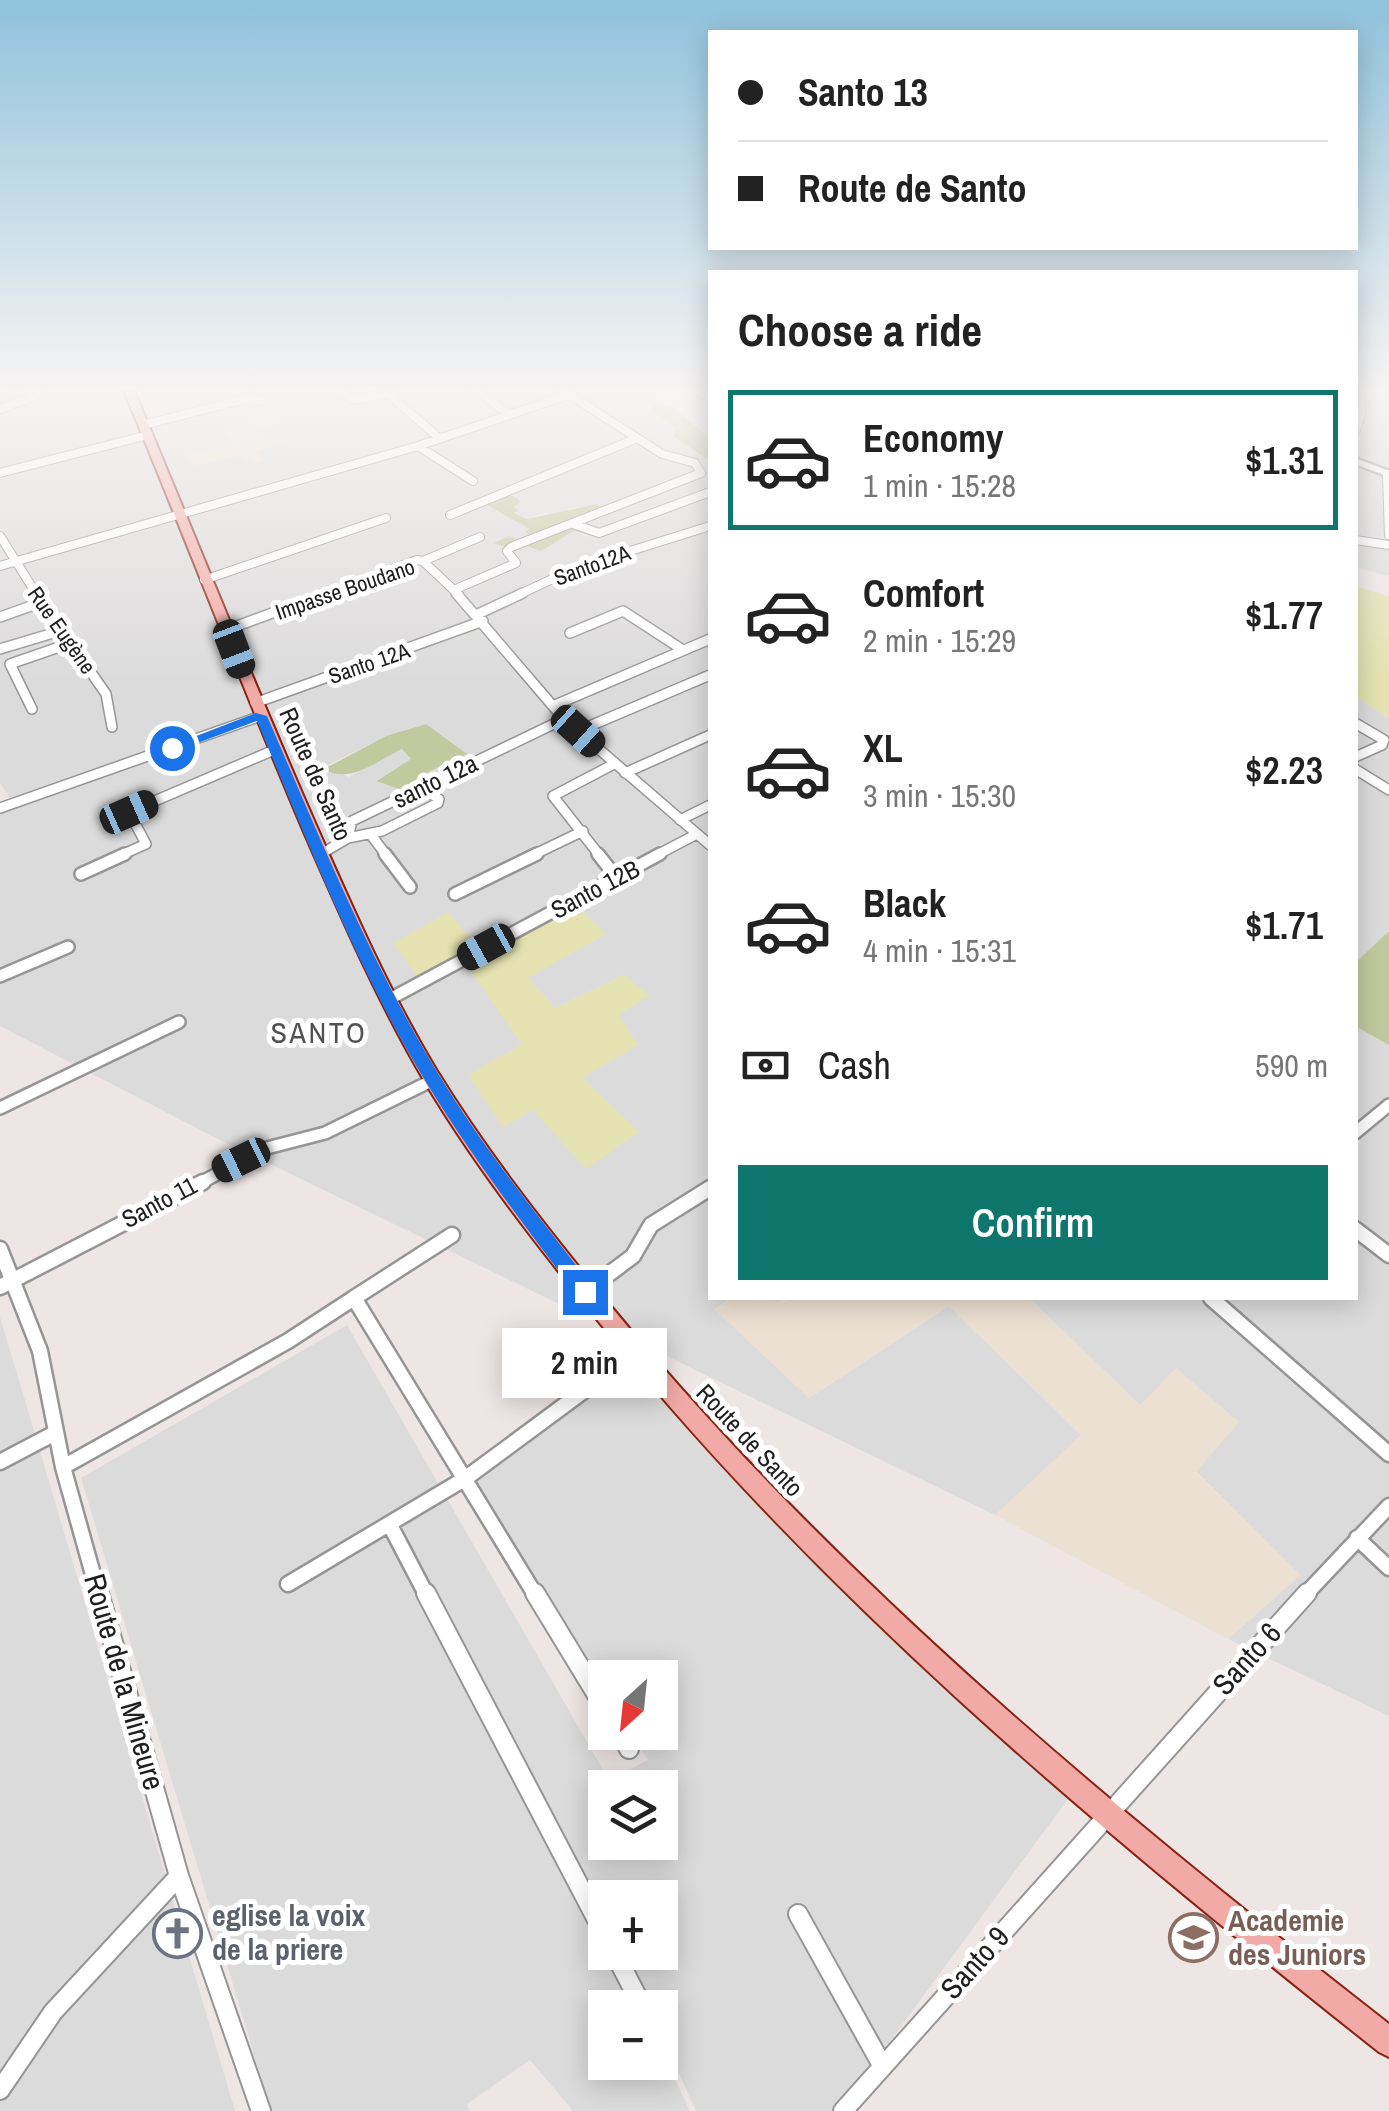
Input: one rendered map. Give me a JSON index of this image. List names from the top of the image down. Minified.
{"streets":{"main road":["Route de Santo"],"street":["Santo12A","Impasse Boudano","Rue Eugène","Santo 12A","santo 12a","Santo 12B","Santo 11","Santo 6","Route de la Mineure","Santo 9"]},"crossings":[["Santo12A","Impasse Boudano"],["Santo12A","Santo 12A"],["Impasse Boudano","Santo 12A"],["Impasse Boudano","Route de Santo"],["Impasse Boudano","santo 12a"],["Impasse Boudano","Santo 12B"],["Santo 12A","Route de Santo"],["Route de Santo","santo 12a"],["Route de Santo","Santo 12B"],["Route de Santo","Santo 11"],["Route de Santo","Santo 6"],["Route de Santo","Santo 9"],["Santo 11","Route de la Mineure"],["Santo 6","Santo 9"]],"districts":["SANTO"],"places":{"church":["eglise la voix de la priere"],"school or university":["Academie des Juniors"]},"north":"bottom left","page":{"banner":["Santo 13","Route de Santo"],"heading":"Choose a ride","list":[{"name":"Economy","note":"1 min · 15:28","value":"$1.31"},{"name":"Comfort","note":"2 min · 15:29","value":"$1.77"},{"name":"XL","note":"3 min · 15:30","value":"$2.23"},{"name":"Black","note":"4 min · 15:31","value":"$1.71"}],"pay":["Cash","590 m"],"buttons":"Confirm","bubble":"2 min","map_buttons":["+","−"]}}
